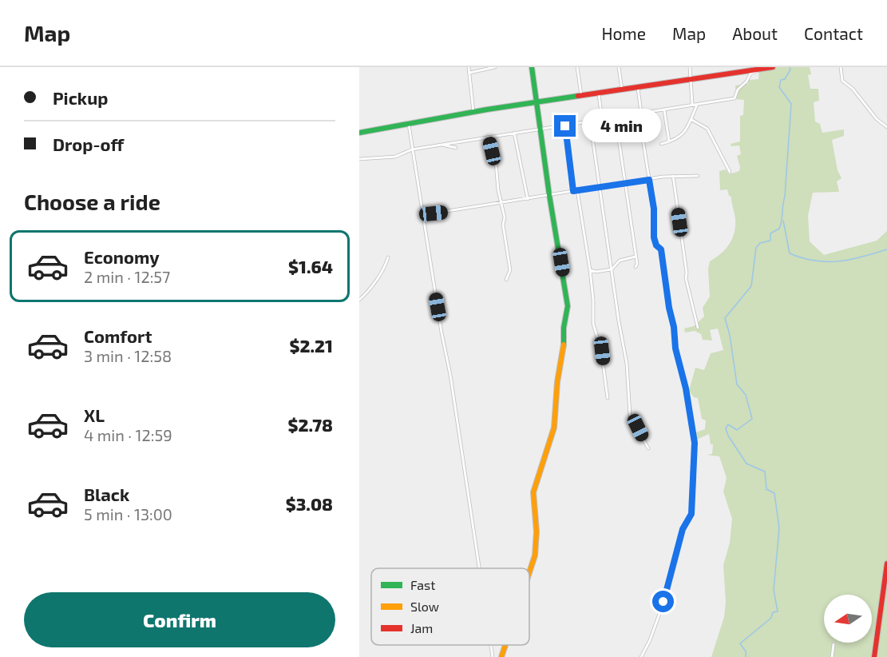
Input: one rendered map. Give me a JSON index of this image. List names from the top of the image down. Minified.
{"legend":["Fast","Slow","Jam"],"north":"left","page":{"header":"Map","nav":["Home","Map","About","Contact"],"banner":["Pickup","Drop-off"],"bubble":"4 min","heading":"Choose a ride","list":[{"name":"Economy","note":"2 min · 12:57","value":"$1.64"},{"name":"Comfort","note":"3 min · 12:58","value":"$2.21"},{"name":"XL","note":"4 min · 12:59","value":"$2.78"},{"name":"Black","note":"5 min · 13:00","value":"$3.08"}],"buttons":"Confirm"}}
